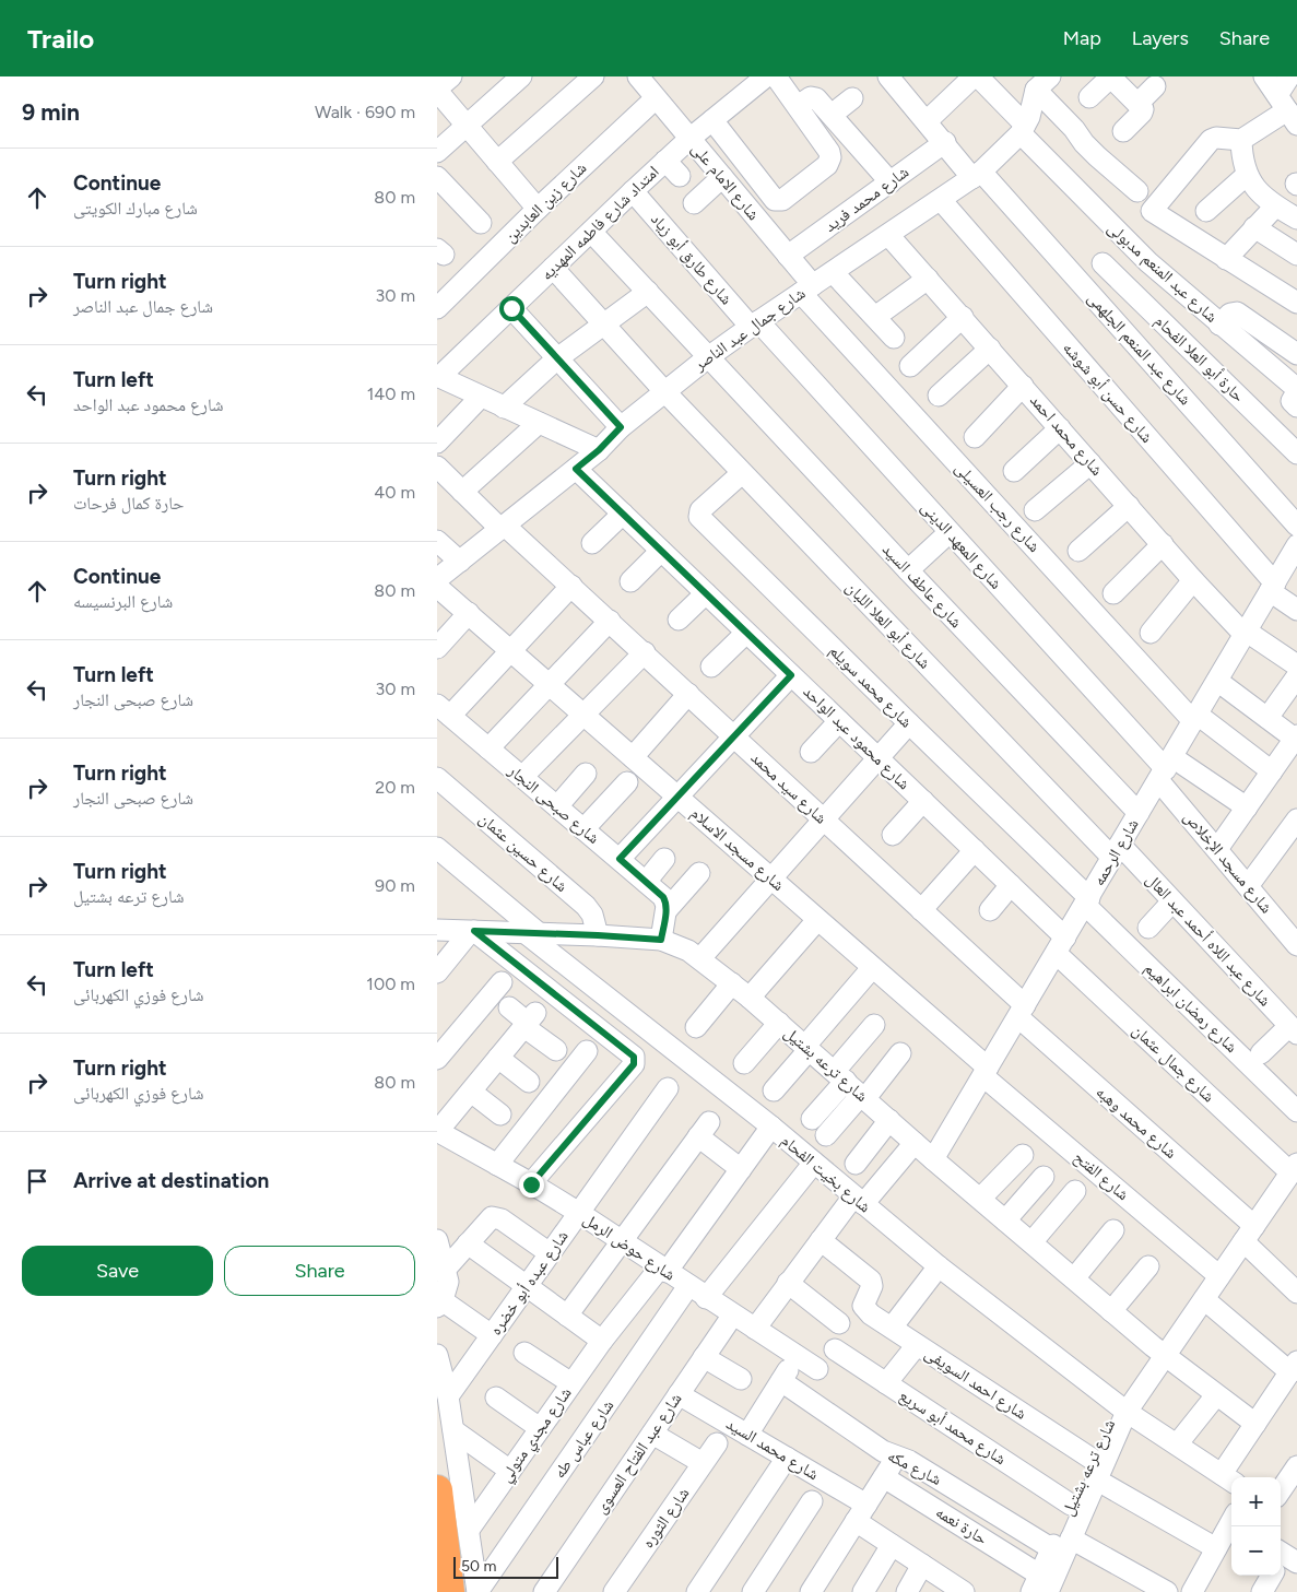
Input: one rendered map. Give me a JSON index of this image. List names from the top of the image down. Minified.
{"streets":{"street":["شارع الامام على","شارع محمد فريد","شارع زين العابدين","امتداد شارع فاطمه المهديه","شارع طارق أبو زياد","شارع عبد المنعم مدبولى","شارع جمال عبد الناصر","شارع عبد المنعم الجلهمى","حارة أبو العلا الفحام","شارع حسن أبو شوشه","شارع محمد احمد","شارع رجب العسيلى","شارع المعهد الدينى","شارع عاطف السيد","شارع أبو العلا اللبان","شارع محمد سويلم","شارع محمود عبد الواحد","شارع سيد محمد","شارع صبحى النجار","شارع مسجد الاسلام","شارع حسين عثمان","شارع الرحمه","شارع مسجد الإخلاص","شارع عبد اللاه أحمد عبد العال","شارع رمضان ابراهيم","شارع جمال عثمان","شارع ترعه بشتيل","شارع محمد وهبه","شارع بخيت الفحام","شارع الفتح","شارع حوض الرمل","شارع عبده أبو خضره","شارع احمد السويفى","شارع محمد أبو سريع","شارع مجدي متولي","شارع عباس طه","شارع محمد السيد","شارع عبد الفتاح العسوى","شارع مكه","شارع الثوره","حارة نعمه"]},"crossings":[["شارع الامام على","شارع محمد فريد"],["شارع الامام على","شارع زين العابدين"],["شارع الامام على","امتداد شارع فاطمه المهديه"],["شارع الامام على","شارع جمال عبد الناصر"],["شارع الامام على","شارع رجب العسيلى"],["شارع محمد فريد","شارع عبد المنعم الجلهمى"],["امتداد شارع فاطمه المهديه","شارع طارق أبو زياد"],["امتداد شارع فاطمه المهديه","شارع عاطف السيد"],["امتداد شارع فاطمه المهديه","شارع أبو العلا اللبان"],["شارع طارق أبو زياد","شارع جمال عبد الناصر"],["شارع طارق أبو زياد","شارع المعهد الدينى"],["شارع عبد المنعم مدبولى","شارع جمال عبد الناصر"],["شارع جمال عبد الناصر","شارع عبد المنعم الجلهمى"],["شارع جمال عبد الناصر","شارع حسن أبو شوشه"],["شارع جمال عبد الناصر","شارع محمد احمد"],["شارع جمال عبد الناصر","شارع رجب العسيلى"],["شارع جمال عبد الناصر","شارع المعهد الدينى"],["شارع جمال عبد الناصر","شارع عاطف السيد"],["شارع جمال عبد الناصر","شارع أبو العلا اللبان"],["شارع جمال عبد الناصر","شارع محمود عبد الواحد"],["شارع جمال عبد الناصر","شارع سيد محمد"],["شارع حسن أبو شوشه","شارع الرحمه"],["شارع محمد احمد","شارع الرحمه"],["شارع رجب العسيلى","شارع الرحمه"],["شارع المعهد الدينى","شارع الرحمه"],["شارع المعهد الدينى","شارع مسجد الإخلاص"],["شارع عاطف السيد","شارع الرحمه"],["شارع أبو العلا اللبان","شارع محمد سويلم"],["شارع أبو العلا اللبان","شارع الرحمه"],["شارع أبو العلا اللبان","شارع عبد اللاه أحمد عبد العال"],["شارع محمد سويلم","شارع الرحمه"],["شارع محمد سويلم","شارع رمضان ابراهيم"],["شارع محمود عبد الواحد","شارع الرحمه"],["شارع محمود عبد الواحد","شارع جمال عثمان"],["شارع سيد محمد","شارع الرحمه"],["شارع سيد محمد","شارع محمد وهبه"],["شارع مسجد الاسلام","شارع الرحمه"],["شارع مسجد الاسلام","شارع الفتح"],["شارع حسين عثمان","شارع ترعه بشتيل"],["شارع الرحمه","شارع مسجد الإخلاص"],["شارع الرحمه","شارع عبد اللاه أحمد عبد العال"],["شارع الرحمه","شارع رمضان ابراهيم"],["شارع الرحمه","شارع جمال عثمان"],["شارع الرحمه","شارع ترعه بشتيل"],["شارع الرحمه","شارع محمد وهبه"],["شارع الرحمه","شارع الفتح"],["شارع جمال عثمان","شارع ترعه بشتيل"],["شارع ترعه بشتيل","شارع محمد وهبه"],["شارع ترعه بشتيل","شارع بخيت الفحام"],["شارع ترعه بشتيل","شارع الفتح"],["شارع ترعه بشتيل","شارع احمد السويفى"],["شارع ترعه بشتيل","شارع محمد أبو سريع"],["شارع ترعه بشتيل","شارع مكه"],["شارع ترعه بشتيل","حارة نعمه"],["شارع بخيت الفحام","شارع مجدي متولي"],["شارع بخيت الفحام","شارع عباس طه"],["شارع حوض الرمل","شارع عبده أبو خضره"],["شارع حوض الرمل","شارع مجدي متولي"],["شارع حوض الرمل","شارع عباس طه"],["شارع حوض الرمل","شارع عبد الفتاح العسوى"],["شارع محمد السيد","شارع عبد الفتاح العسوى"]],"scale_bar":"50 m","page":{"header":"Trailo","nav":["Map","Layers","Share"],"heading":["9 min","Walk · 690 m"],"list":[["Continue","شارع مبارك الكويتى","80 m"],["Turn right","شارع جمال عبد الناصر","30 m"],["Turn left","شارع محمود عبد الواحد","140 m"],["Turn right","حارة كمال فرحات","40 m"],["Continue","شارع البرنسيسه","80 m"],["Turn left","شارع صبحى النجار","30 m"],["Turn right","شارع صبحى النجار","20 m"],["Turn right","شارع ترعه بشتيل","90 m"],["Turn left","شارع فوزي الكهربائى","100 m"],["Turn right","شارع فوزي الكهربائى","80 m"],"Arrive at destination"],"buttons":["Save","Share"],"map_buttons":["+","−"],"scale":"50 m"}}
